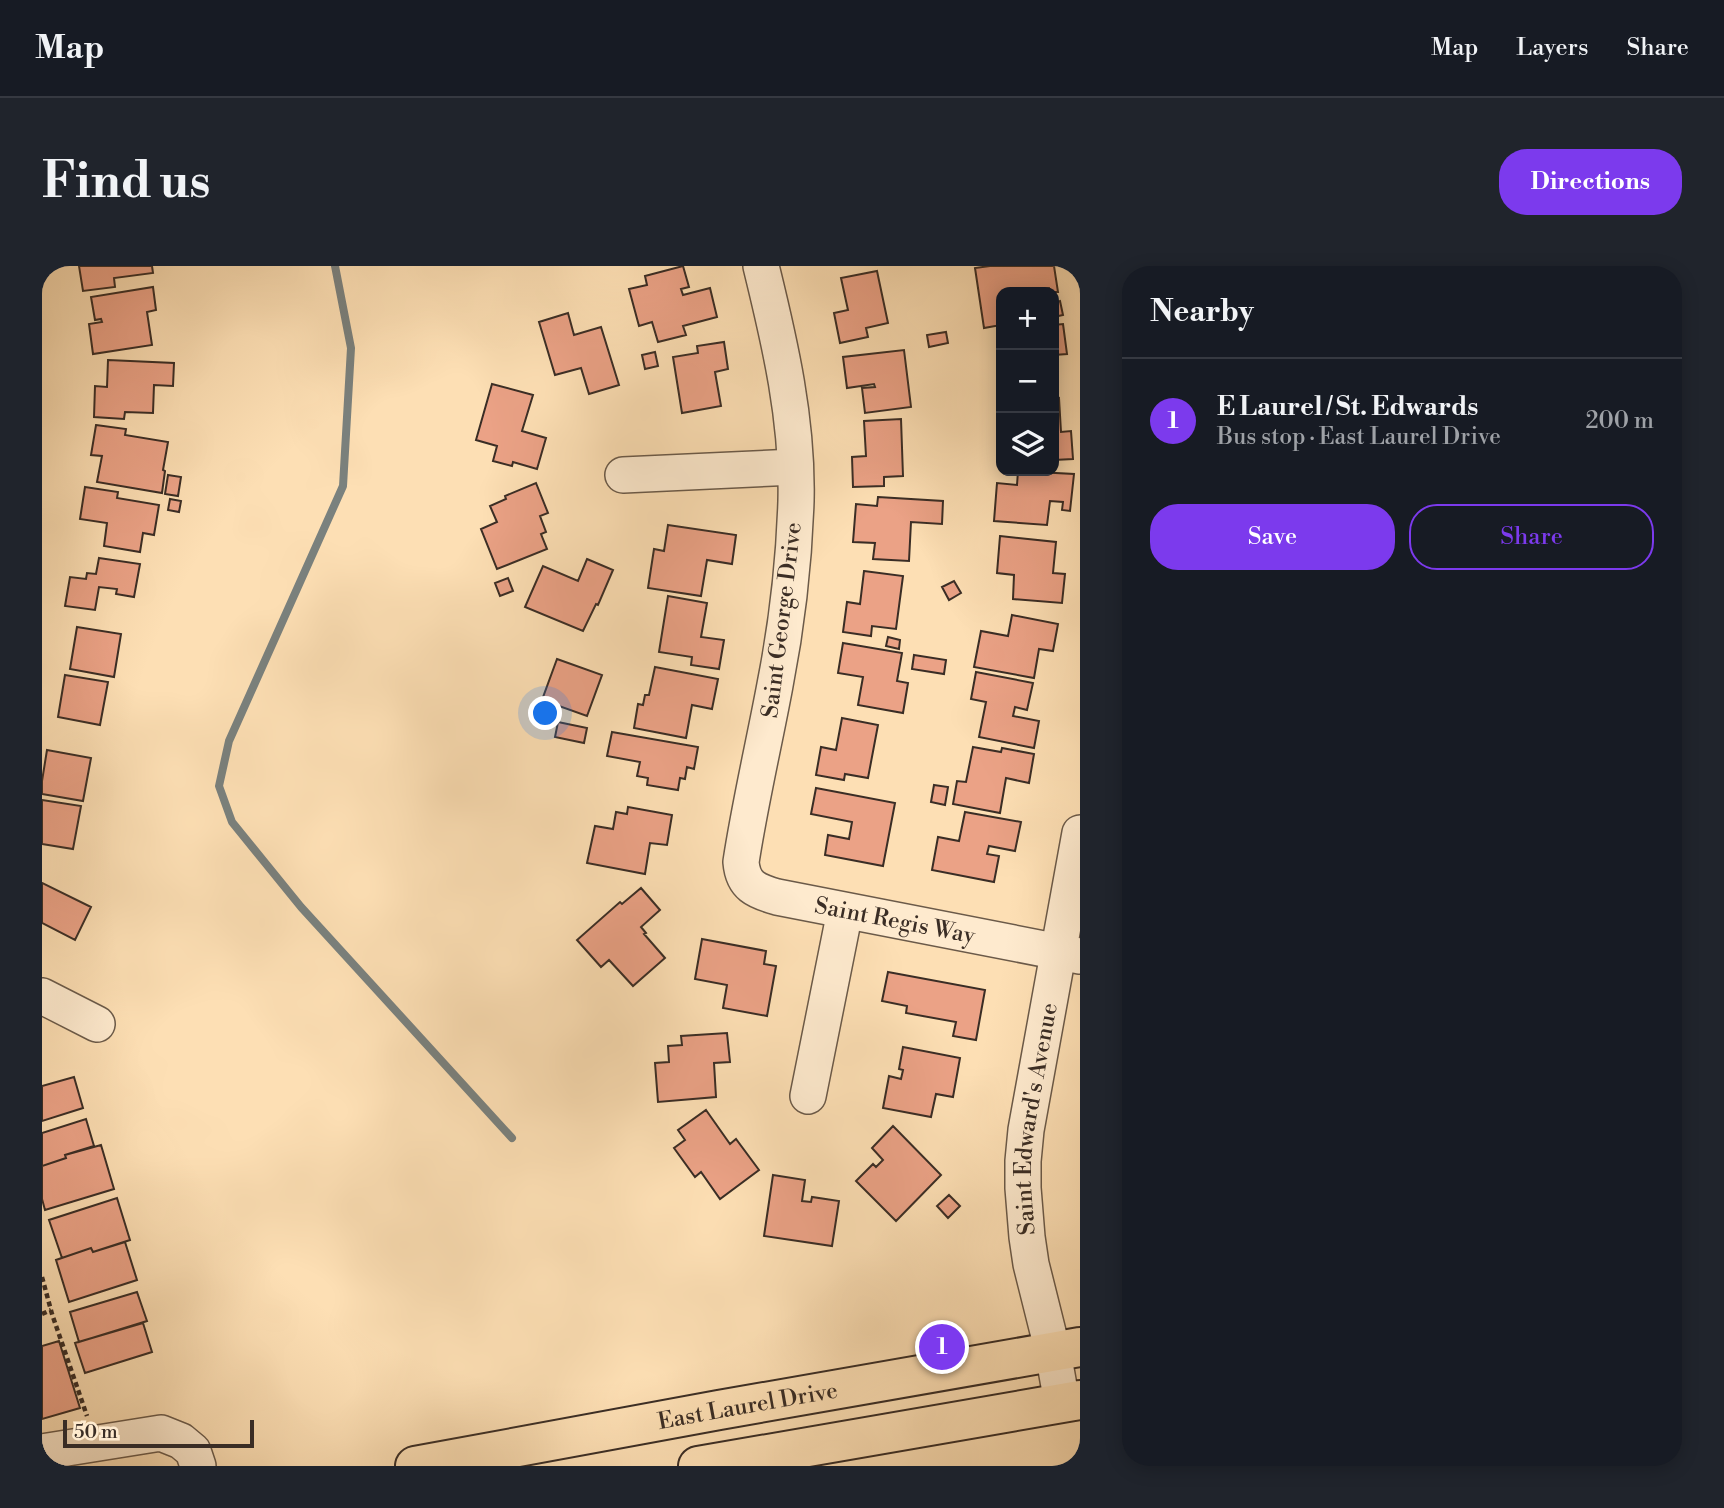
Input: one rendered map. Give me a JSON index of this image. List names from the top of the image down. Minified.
{"streets":{"main road":["East Laurel Drive"],"street":["Saint George Drive","Saint Regis Way","Saint Edward's Avenue"]},"crossings":[["Saint George Drive","Saint Regis Way"],["Saint Regis Way","Saint Edward's Avenue"],["Saint Edward's Avenue","East Laurel Drive"]],"scale_bar":"50 m","page":{"header":"Map","nav":["Map","Layers","Share"],"buttons":["Directions",["Save","Share"]],"title":"Find us","heading":"Nearby","map_buttons":["+","−"],"list":[{"mark":"1","name":"E Laurel / St. Edwards","note":"Bus stop · East Laurel Drive","value":"200 m"}],"pins":"1","scale":"50 m"}}
